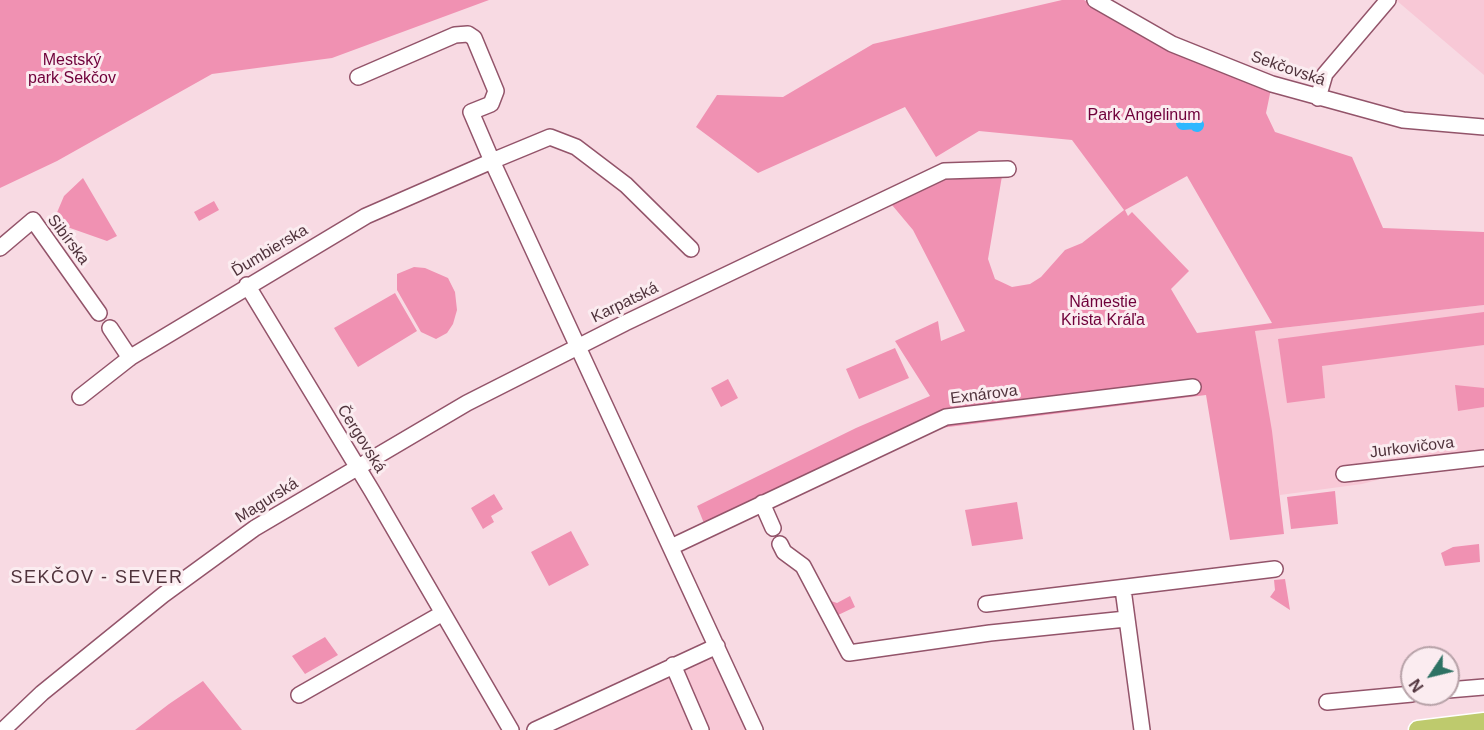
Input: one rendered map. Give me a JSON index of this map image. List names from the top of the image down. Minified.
{"streets":{"street":["Sekčovská","Sibírska","Ďumbierska","Karpatská","Exnárova","Čergovská","Jurkovičova","Magurská"]},"crossings":[["Ďumbierska","Čergovská"],["Karpatská","Magurská"],["Čergovská","Magurská"]],"districts":["SEKČOV - SEVER"],"parks":["Mestský park Sekčov","Park Angelinum","Námestie Krista Kráľa"],"north":"bottom left"}
